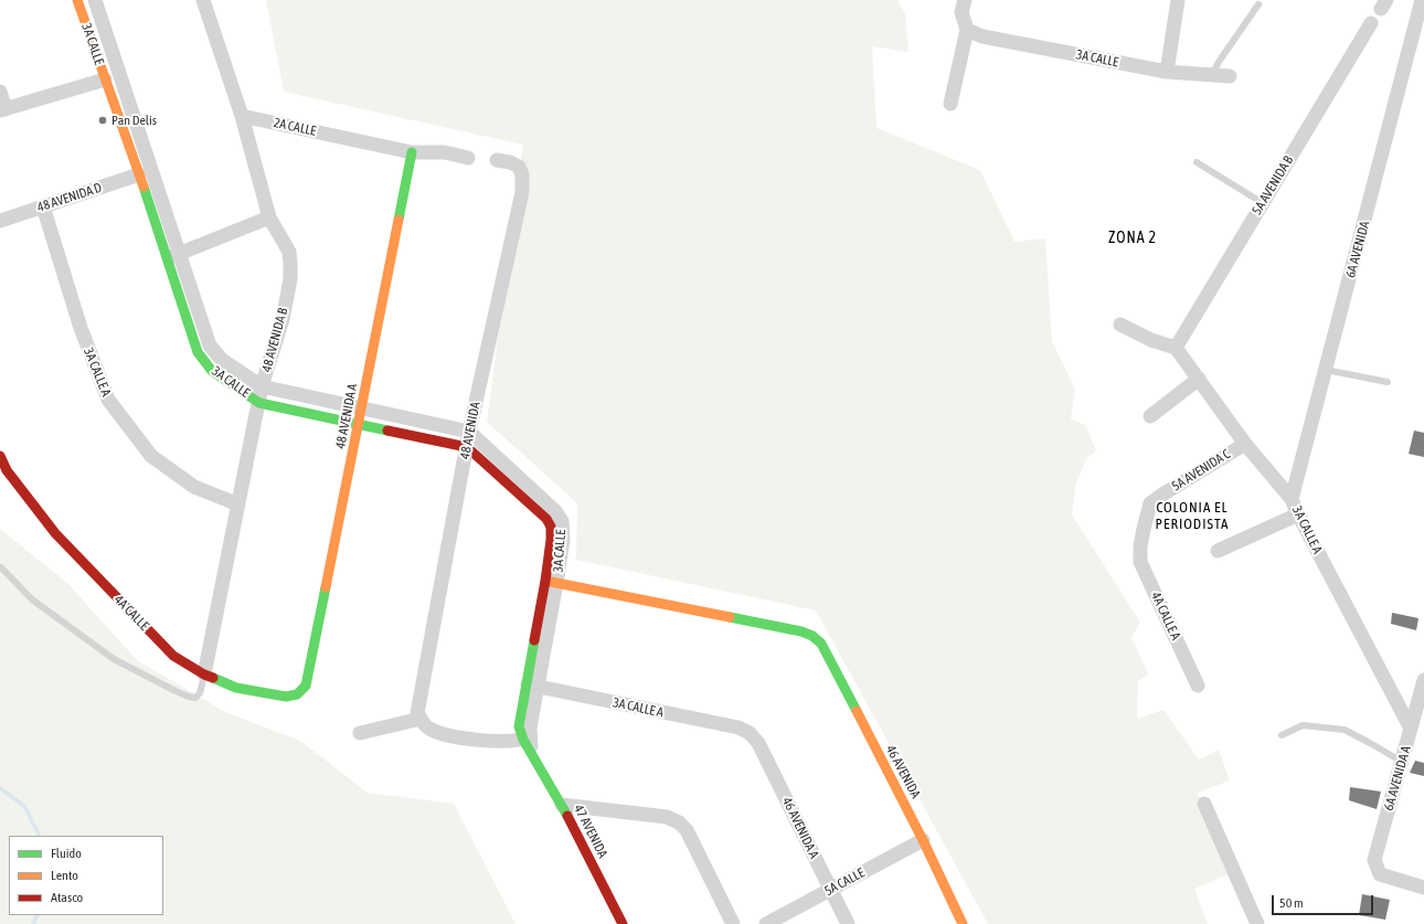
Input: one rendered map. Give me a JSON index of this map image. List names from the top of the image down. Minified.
{"streets":{"street":["3A CALLE","2A CALLE","5A AVENIDA B","48 AVENIDA D","6A AVENIDA","48 AVENIDA B","3A CALLE A","48 AVENIDA A","48 AVENIDA","5A AVENIDA C","4A CALLE","4A CALLE A","46 AVENIDA","6A AVENIDA A","46 AVENIDA A","47 AVENIDA","5A CALLE"]},"crossings":[["3A CALLE","48 AVENIDA D"],["3A CALLE","48 AVENIDA B"],["3A CALLE","3A CALLE A"],["3A CALLE","48 AVENIDA A"],["3A CALLE","48 AVENIDA"],["3A CALLE","46 AVENIDA"],["3A CALLE","47 AVENIDA"],["2A CALLE","48 AVENIDA B"],["2A CALLE","48 AVENIDA A"],["5A AVENIDA B","3A CALLE A"],["48 AVENIDA D","3A CALLE A"],["6A AVENIDA","3A CALLE A"],["48 AVENIDA B","3A CALLE A"],["48 AVENIDA B","4A CALLE"],["3A CALLE A","5A AVENIDA C"],["3A CALLE A","6A AVENIDA A"],["3A CALLE A","46 AVENIDA A"],["48 AVENIDA A","4A CALLE"],["5A AVENIDA C","4A CALLE A"],["46 AVENIDA","5A CALLE"],["46 AVENIDA A","5A CALLE"]],"districts":["ZONA 2","COLONIA EL PERIODISTA"],"places":["Pan Delis"],"legend":["Fluido","Lento","Atasco"],"scale_bar":"50 m"}
